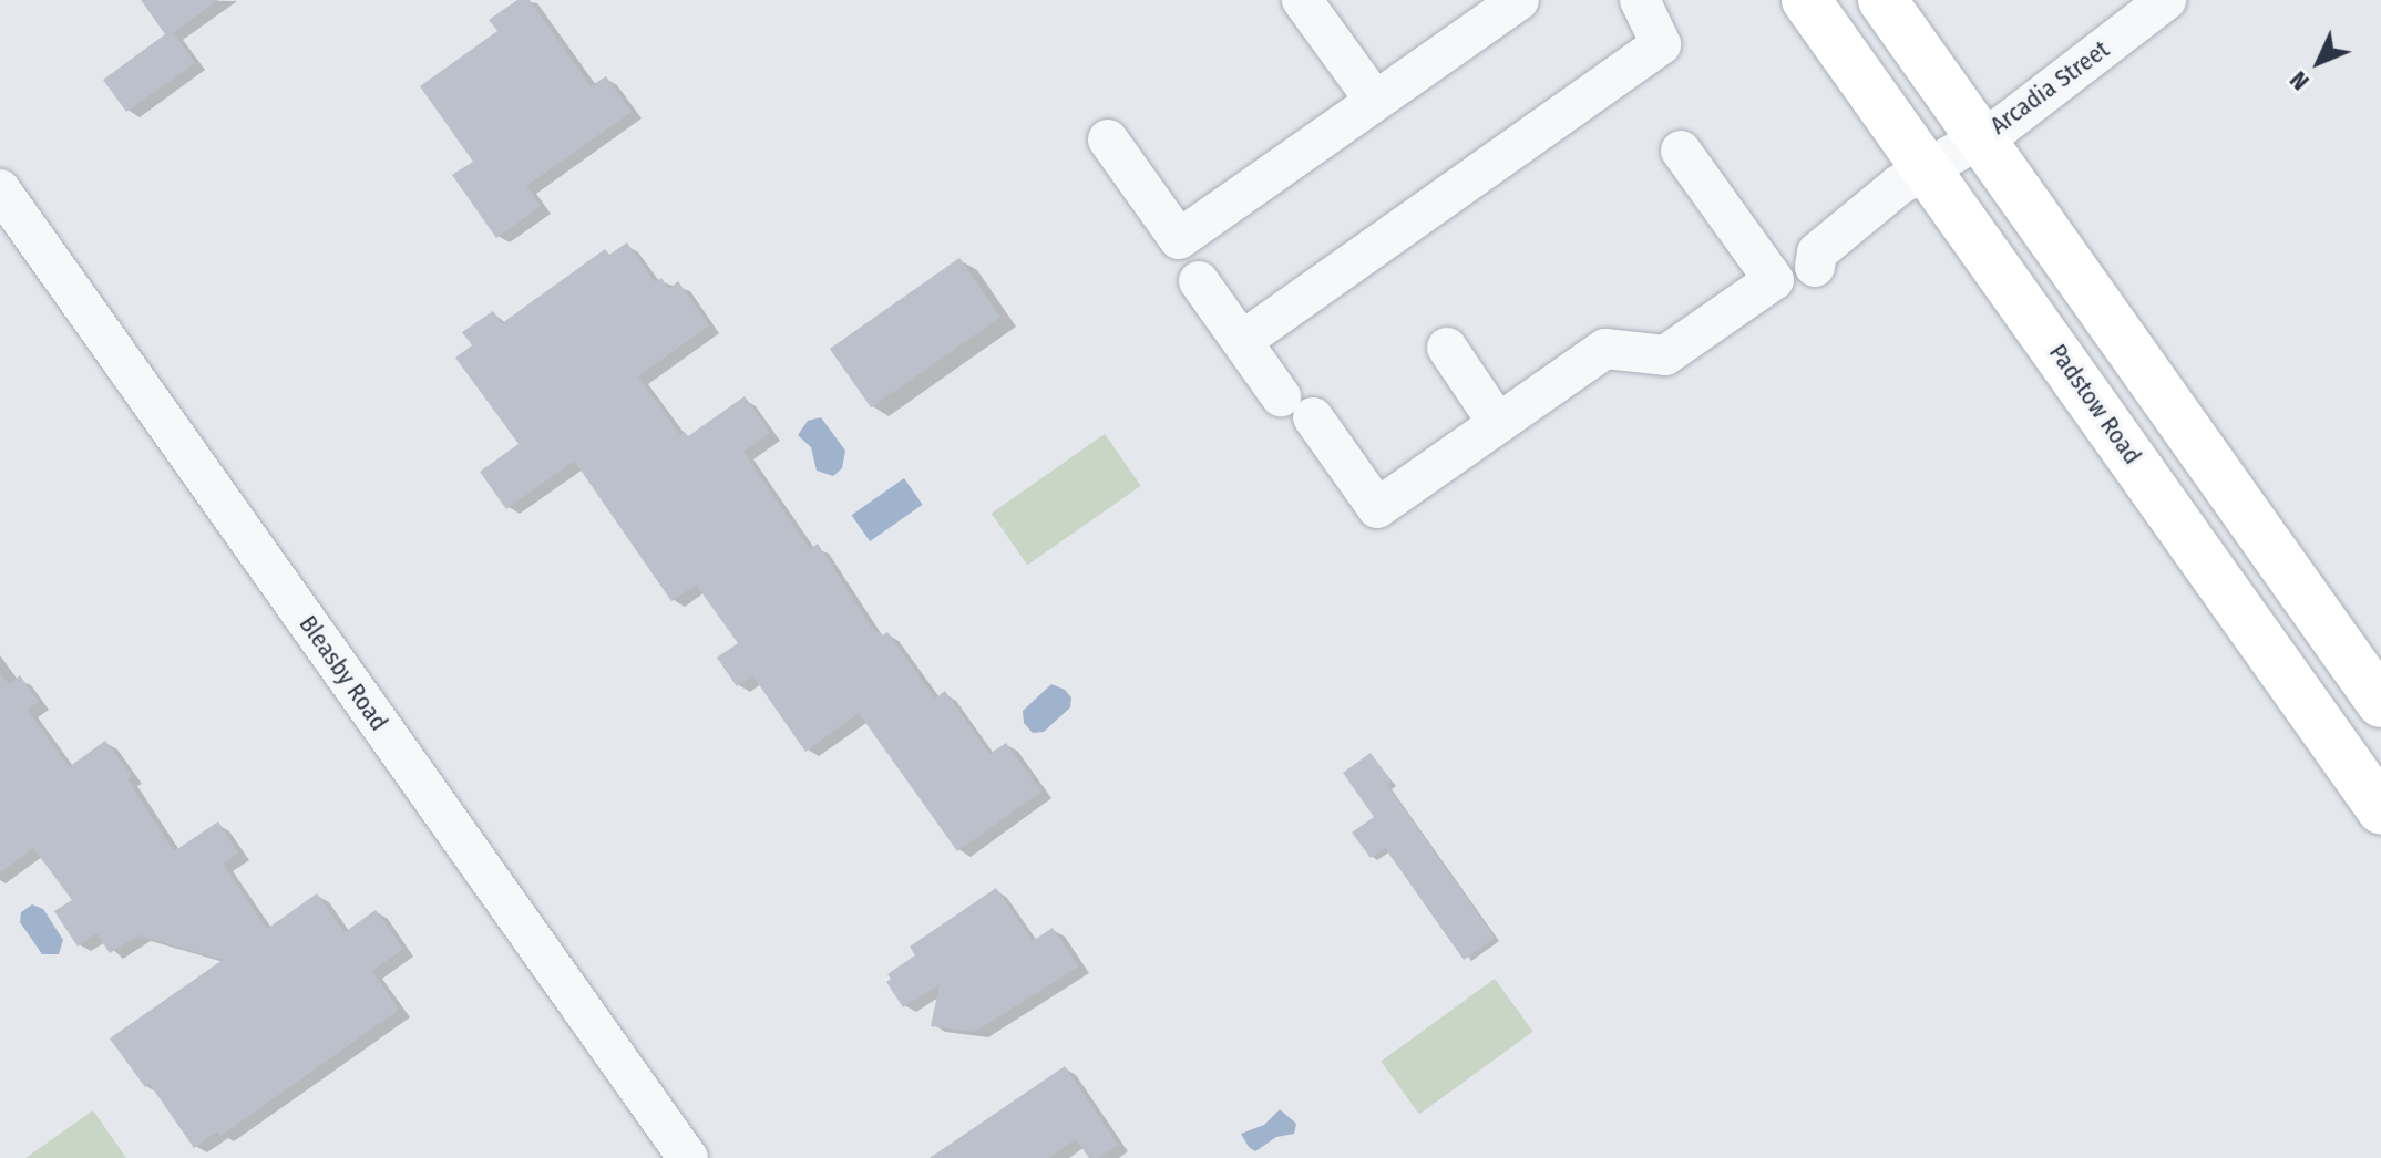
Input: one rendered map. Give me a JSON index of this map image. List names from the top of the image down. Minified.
{"streets":{"main road":["Padstow Road"],"street":["Arcadia Street","Bleasby Road"]},"crossings":[["Arcadia Street","Padstow Road"]],"north":"bottom left"}
